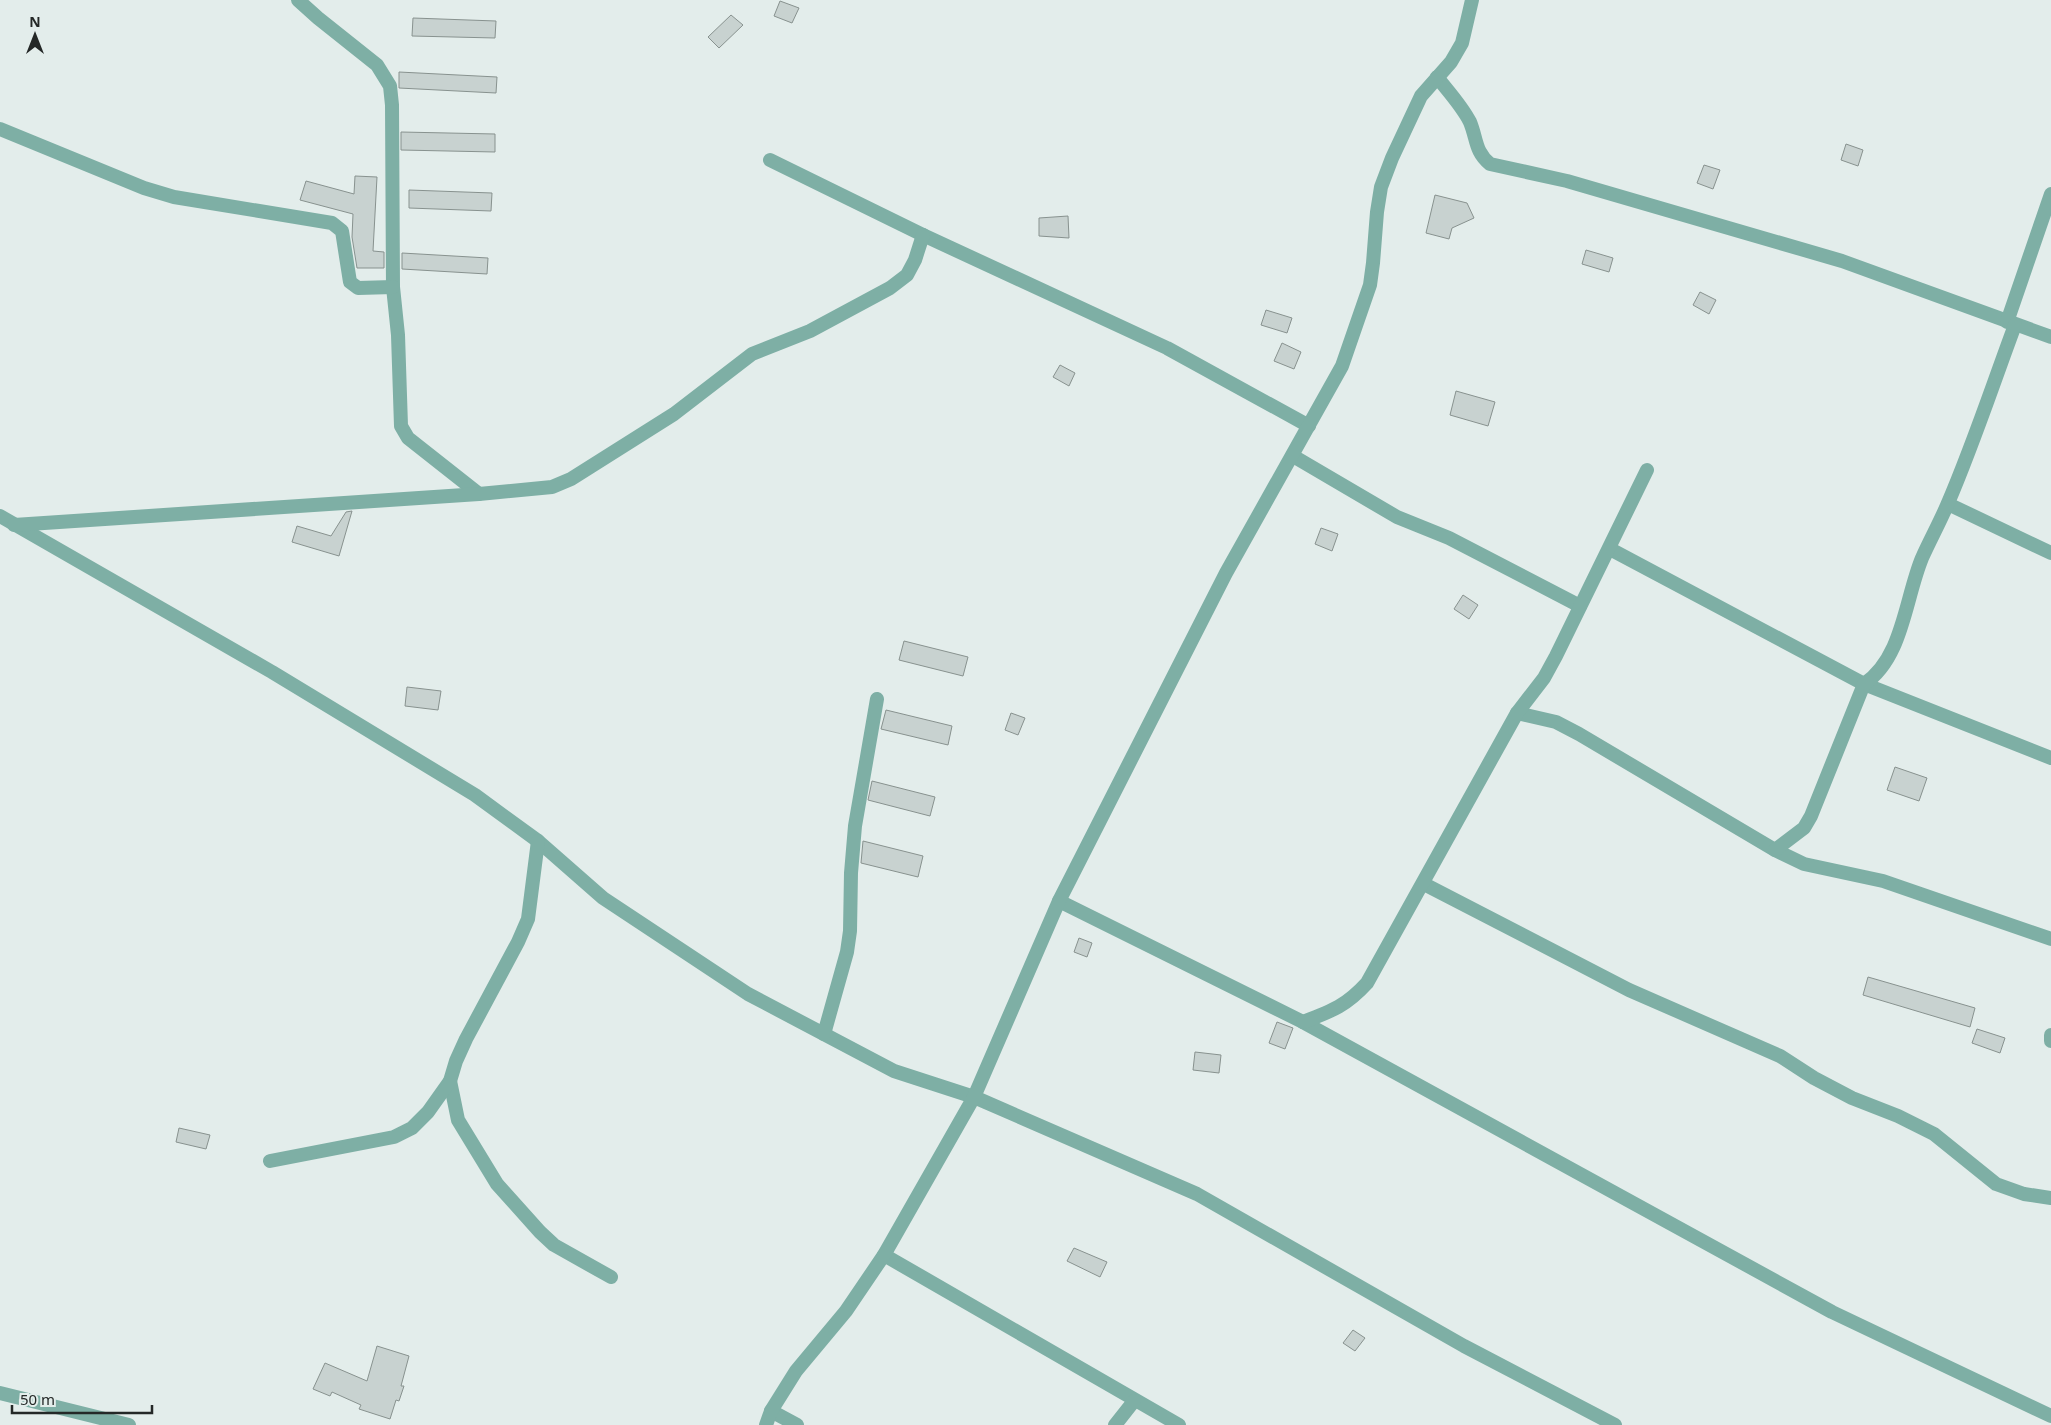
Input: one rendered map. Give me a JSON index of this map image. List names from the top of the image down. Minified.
{"scale_bar":"50 m","north":"top"}
